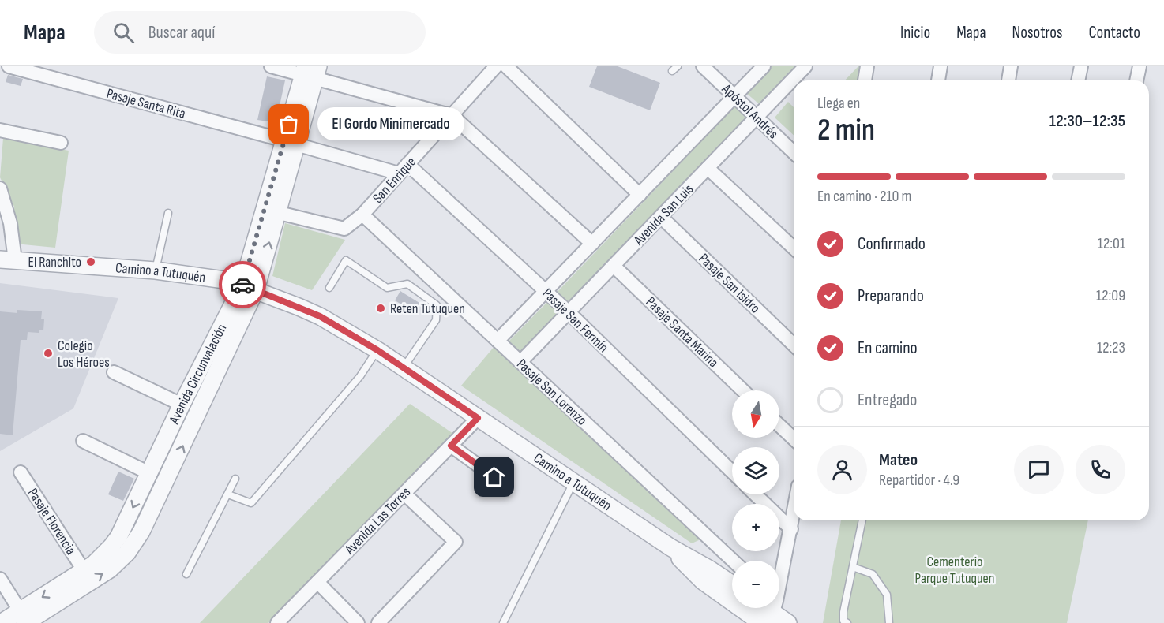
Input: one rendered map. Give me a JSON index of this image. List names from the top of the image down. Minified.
{"streets":{"street":["Pasaje Santa Rita","Apóstol Andrés","San Enrique","Avenida San Luis","Camino a Tutuquén","Pasaje San Isidro","Pasaje San Fermín","Pasaje Santa Marina","Avenida Circunvalación","Pasaje San Lorenzo","Avenida Las Torres","Pasaje Florencia"]},"crossings":[["Pasaje Santa Rita","San Enrique"],["Pasaje Santa Rita","Pasaje San Fermín"],["Pasaje Santa Rita","Avenida Circunvalación"],["Apóstol Andrés","Avenida San Luis"],["San Enrique","Pasaje San Fermín"],["San Enrique","Avenida Circunvalación"],["San Enrique","Pasaje San Lorenzo"],["Avenida San Luis","Pasaje San Isidro"],["Avenida San Luis","Pasaje San Fermín"],["Avenida San Luis","Pasaje Santa Marina"],["Avenida San Luis","Pasaje San Lorenzo"],["Camino a Tutuquén","Avenida Circunvalación"],["Camino a Tutuquén","Avenida Las Torres"],["Avenida Circunvalación","Pasaje Florencia"]],"parks":["Cementerio Parque Tutuquen"],"places":["El Gordo Minimercado","El Ranchito","Reten Tutuquen","Colegio Los Héroes"],"north":"bottom","page":{"header":"Mapa","search":"Buscar aquí","nav":["Inicio","Mapa","Nosotros","Contacto"],"heading":["2 min","Llega en","12:30–12:35"],"panel":["Mateo","Repartidor · 4.9"],"bubble":"El Gordo Minimercado","bar":"En camino · 210 m","list":[["Confirmado","12:01"],["Preparando","12:09"],["En camino","12:23"],"Entregado"],"map_buttons":["+","−"]}}
